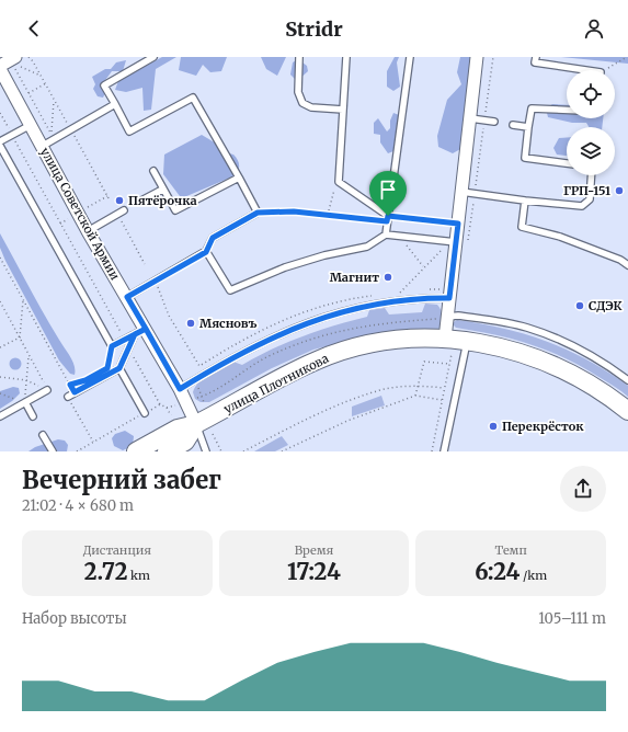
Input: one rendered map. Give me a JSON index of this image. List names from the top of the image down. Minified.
{"streets":{"main road":["улица Плотникова"],"street":["улица Советской Армии"]},"crossings":[["улица Советской Армии","улица Плотникова"]],"places":["ГРП-151","Пятёрочка","Магнит","СДЭК","Мясновъ","Перекрёсток"],"page":{"header":"Stridr","heading":["Вечерний забег","21:02 · 4 × 680 m"],"stats":[["Дистанция","2.72 km"],["Время","17:24"],["Темп","6:24 /km"]],"chart":["Набор высоты","105–111 m"]}}
